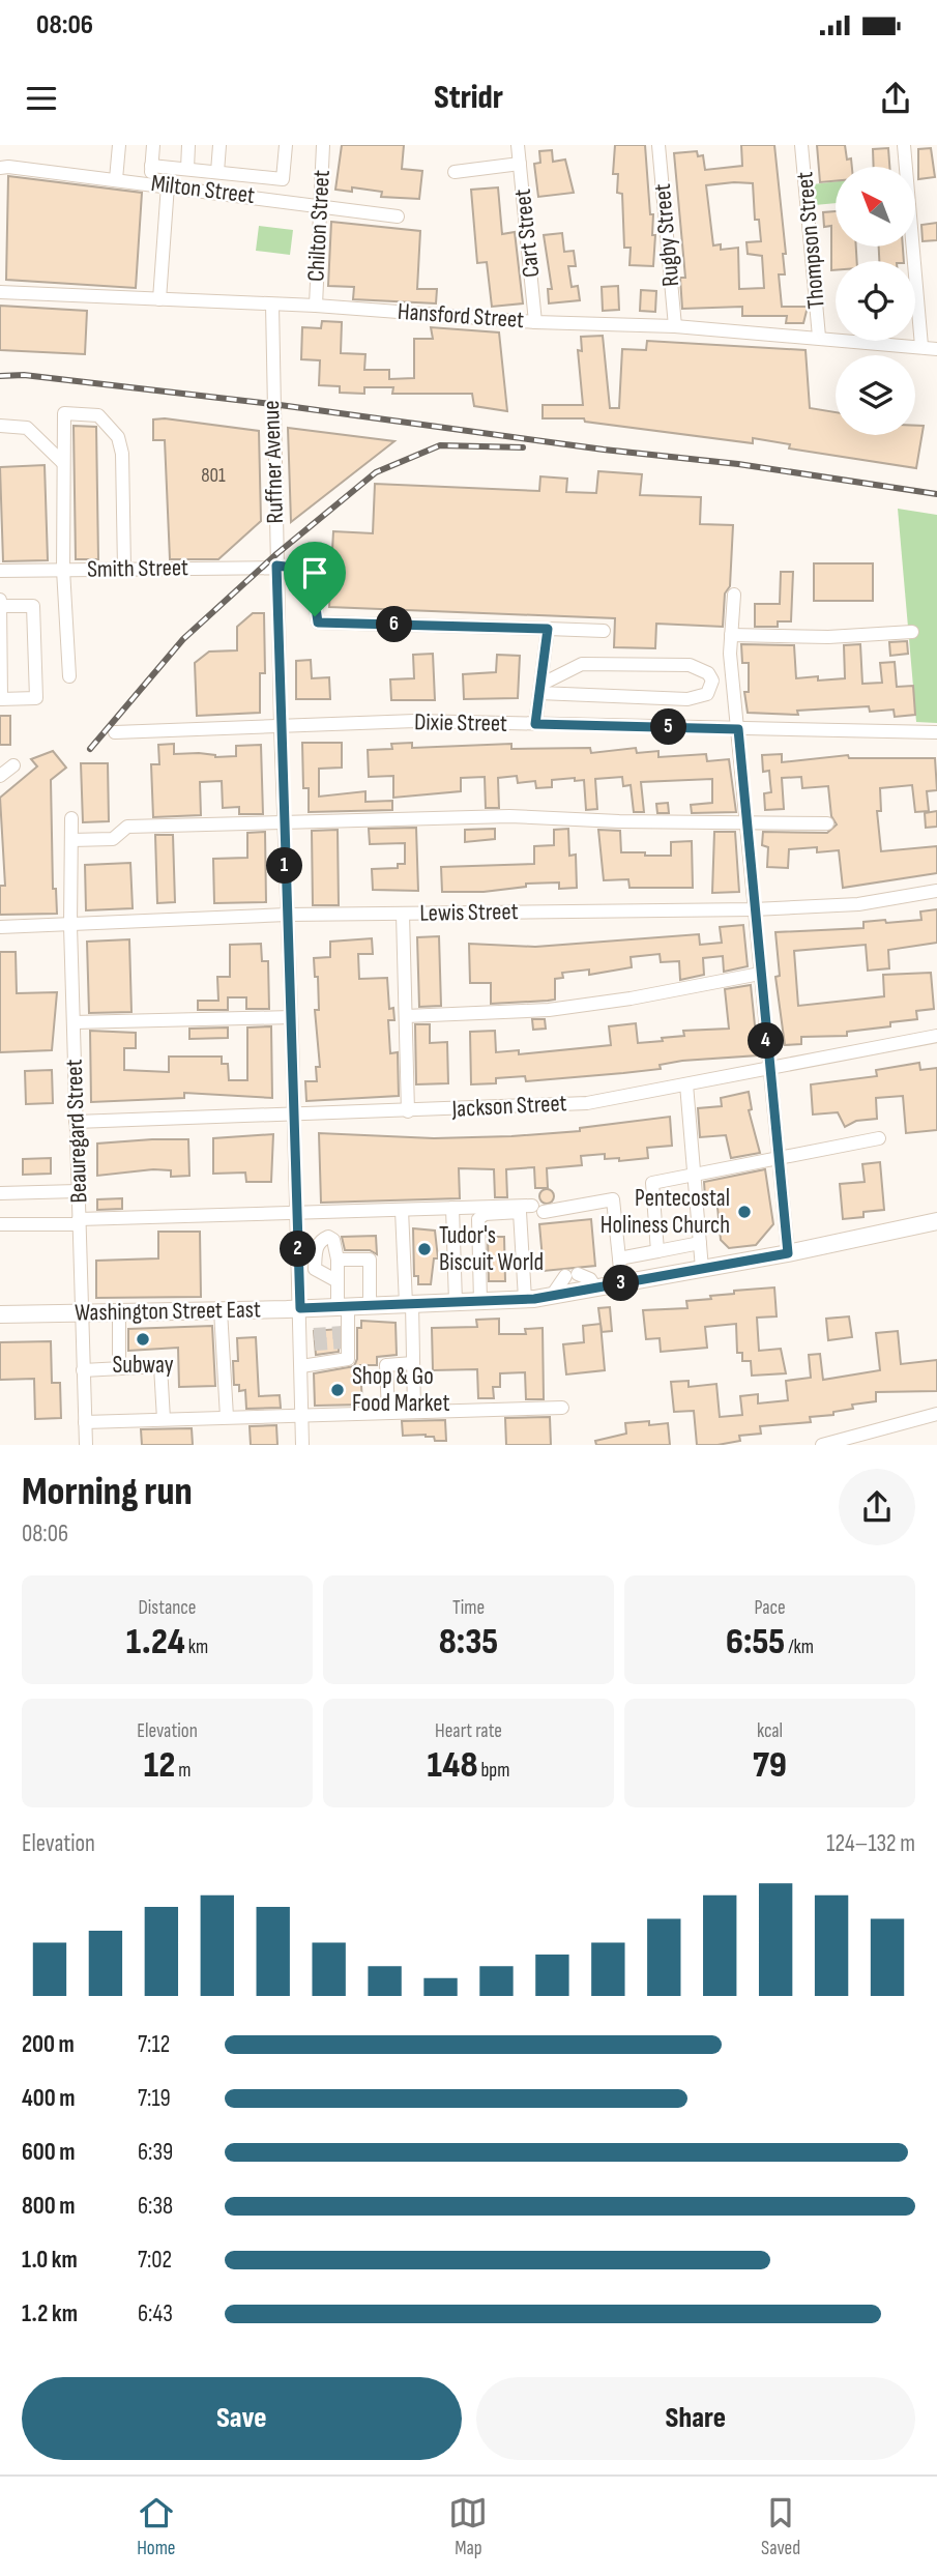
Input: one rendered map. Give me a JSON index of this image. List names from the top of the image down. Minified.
{"streets":{"main road":["Washington Street East"],"street":["Milton Street","Chilton Street","Cart Street","Rugby Street","Thompson Street","Hansford Street","Ruffner Avenue","Smith Street","Dixie Street","Lewis Street","Jackson Street","Beauregard Street"]},"crossings":[["Milton Street","Chilton Street"],["Chilton Street","Hansford Street"],["Cart Street","Hansford Street"],["Rugby Street","Hansford Street"],["Thompson Street","Hansford Street"],["Hansford Street","Ruffner Avenue"],["Ruffner Avenue","Smith Street"],["Ruffner Avenue","Dixie Street"],["Ruffner Avenue","Lewis Street"],["Ruffner Avenue","Jackson Street"],["Ruffner Avenue","Washington Street East"],["Lewis Street","Beauregard Street"],["Jackson Street","Beauregard Street"],["Beauregard Street","Washington Street East"]],"places":["Pentecostal Holiness Church","Tudor's Biscuit World","Subway","Shop & Go Food Market"],"house_numbers":["801"],"north":"top left","page":{"status":"08:06","header":"Stridr","pins":["6","5","1","4","2","3"],"heading":["Morning run","08:06"],"stats":[["Distance","1.24 km"],["Time","8:35"],["Pace","6:55 /km"],["Elevation","12 m"],["Heart rate","148 bpm"],["kcal","79"]],"chart":["Elevation","124–132 m"],"list":[{"name":"200 m","note":"7:12"},{"name":"400 m","note":"7:19"},{"name":"600 m","note":"6:39"},{"name":"800 m","note":"6:38"},{"name":"1.0 km","note":"7:02"},{"name":"1.2 km","note":"6:43"}],"buttons":["Save","Share"],"tabs":["Home","Map","Saved"]}}
